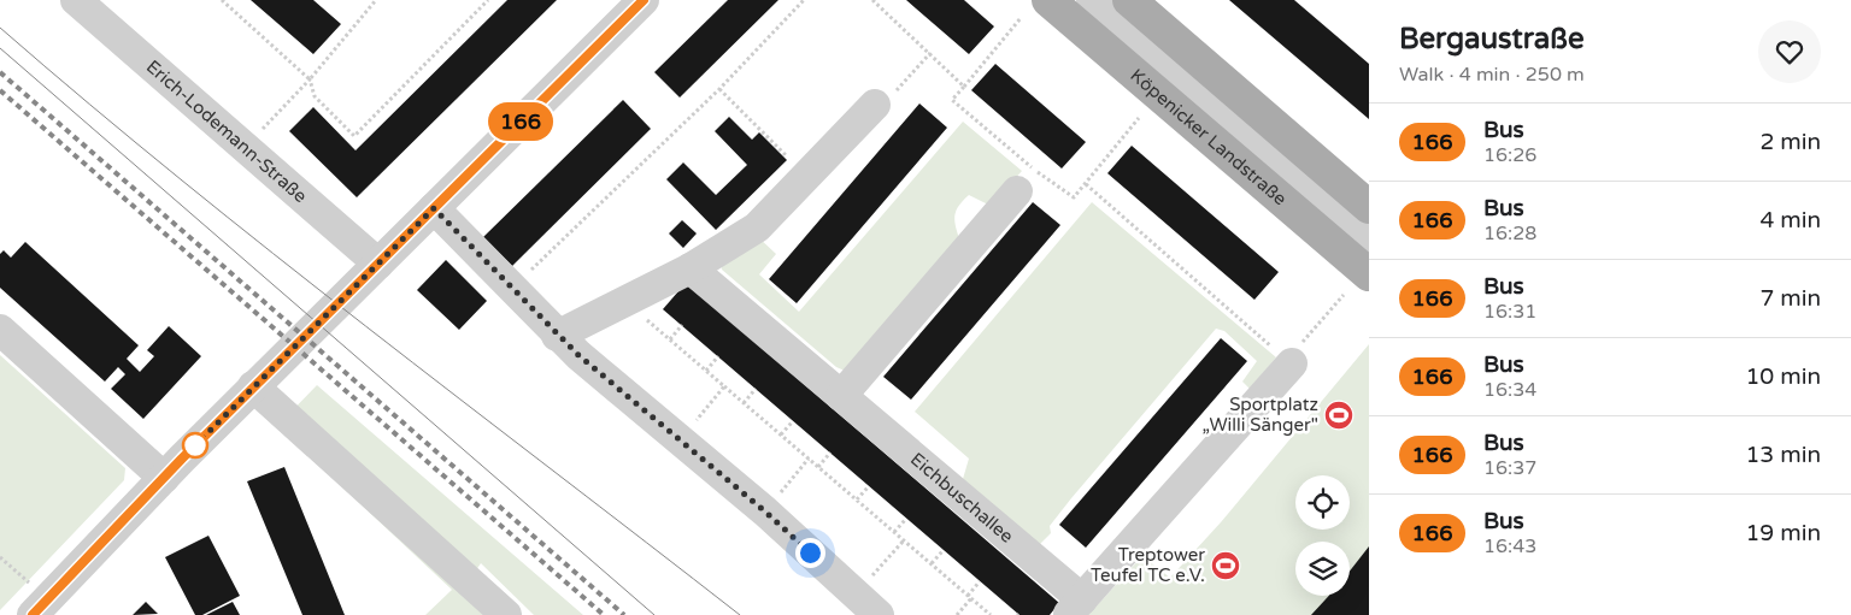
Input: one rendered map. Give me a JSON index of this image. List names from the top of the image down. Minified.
{"streets":{"main road":["Köpenicker Landstraße"],"street":["Erich-Lodemann-Straße","Eichbuschallee"]},"places":{"sports":["Sportplatz „Willi Sänger\"","Treptower Teufel TC e.V."]},"lines":["bus line 166"],"page":{"on_map":"166","heading":["Bergaustraße","Walk · 4 min · 250 m"],"list":[{"mark":"166","name":"Bus","note":"16:26","value":"2 min"},{"mark":"166","name":"Bus","note":"16:28","value":"4 min"},{"mark":"166","name":"Bus","note":"16:31","value":"7 min"},{"mark":"166","name":"Bus","note":"16:34","value":"10 min"},{"mark":"166","name":"Bus","note":"16:37","value":"13 min"},{"mark":"166","name":"Bus","note":"16:43","value":"19 min"}]}}
